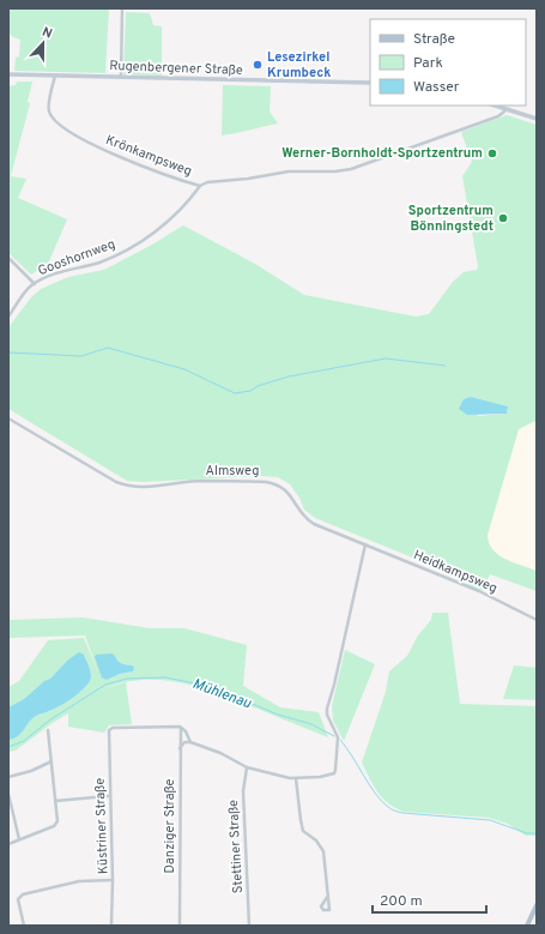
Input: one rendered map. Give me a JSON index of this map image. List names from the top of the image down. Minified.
{"streets":{"main road":["Rugenbergener Straße"],"street":["Krönkampsweg","Gooshornweg","Almsweg","Heidkampsweg","Küstriner Straße","Danziger Straße","Stettiner Straße"]},"crossings":[["Rugenbergener Straße","Krönkampsweg"],["Krönkampsweg","Gooshornweg"],["Almsweg","Heidkampsweg"],["Küstriner Straße","Danziger Straße"]],"water":["Mühlenau"],"places":["Lesezirkel Krumbeck","Werner-Bornholdt-Sportzentrum","Sportzentrum Bönningstedt"],"legend":["Straße","Park","Wasser"],"scale_bar":"200 m","north":"top"}
